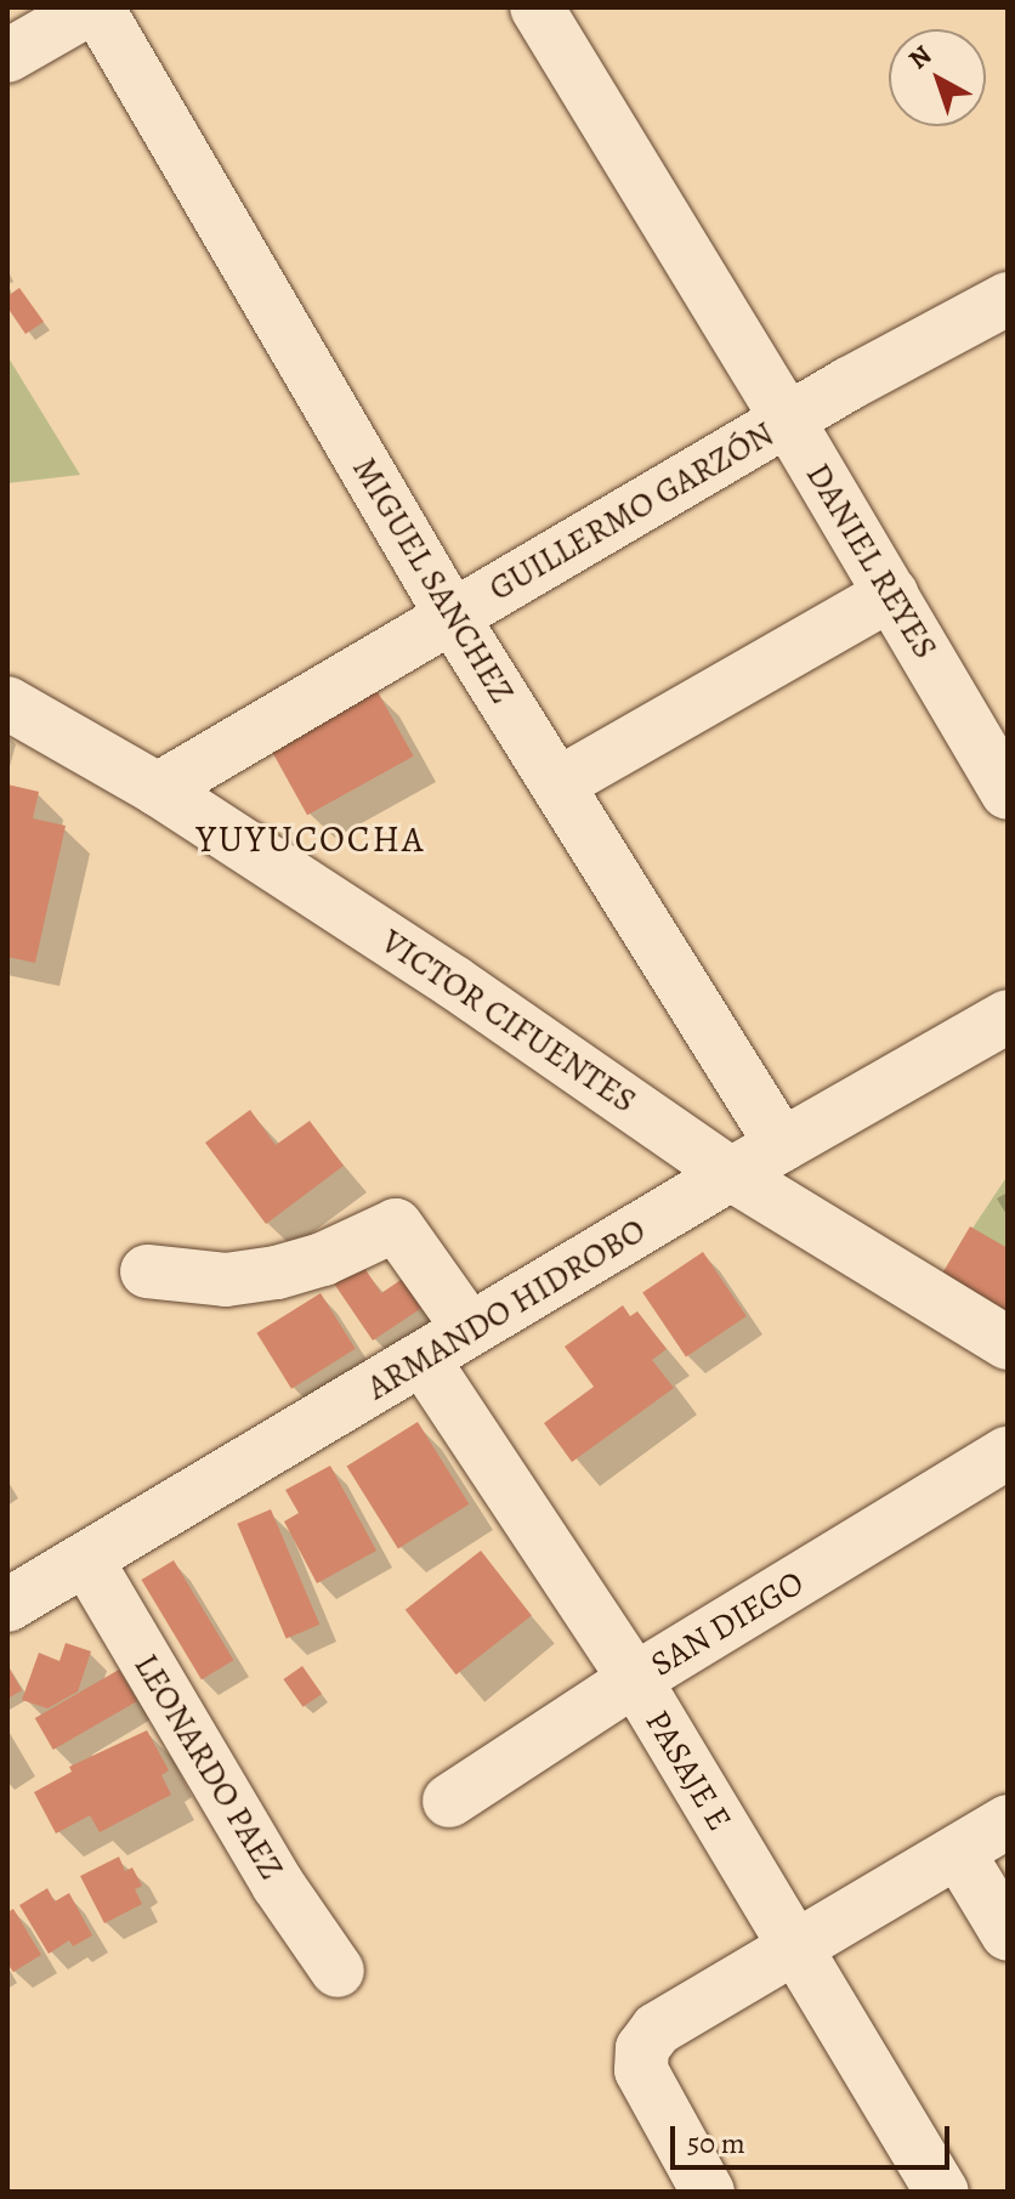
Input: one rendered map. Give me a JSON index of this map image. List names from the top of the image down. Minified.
{"streets":{"street":["GUILLERMO GARZÓN","DANIEL REYES","MIGUEL SANCHEZ","VICTOR CIFUENTES","ARMANDO HIDROBO","SAN DIEGO","LEONARDO PAEZ","PASAJE E"]},"crossings":[["GUILLERMO GARZÓN","DANIEL REYES"],["GUILLERMO GARZÓN","MIGUEL SANCHEZ"],["GUILLERMO GARZÓN","VICTOR CIFUENTES"],["MIGUEL SANCHEZ","ARMANDO HIDROBO"],["VICTOR CIFUENTES","ARMANDO HIDROBO"],["ARMANDO HIDROBO","LEONARDO PAEZ"],["ARMANDO HIDROBO","PASAJE E"],["SAN DIEGO","PASAJE E"]],"districts":["YUYUCOCHA"],"scale_bar":"50 m","north":"top left"}
